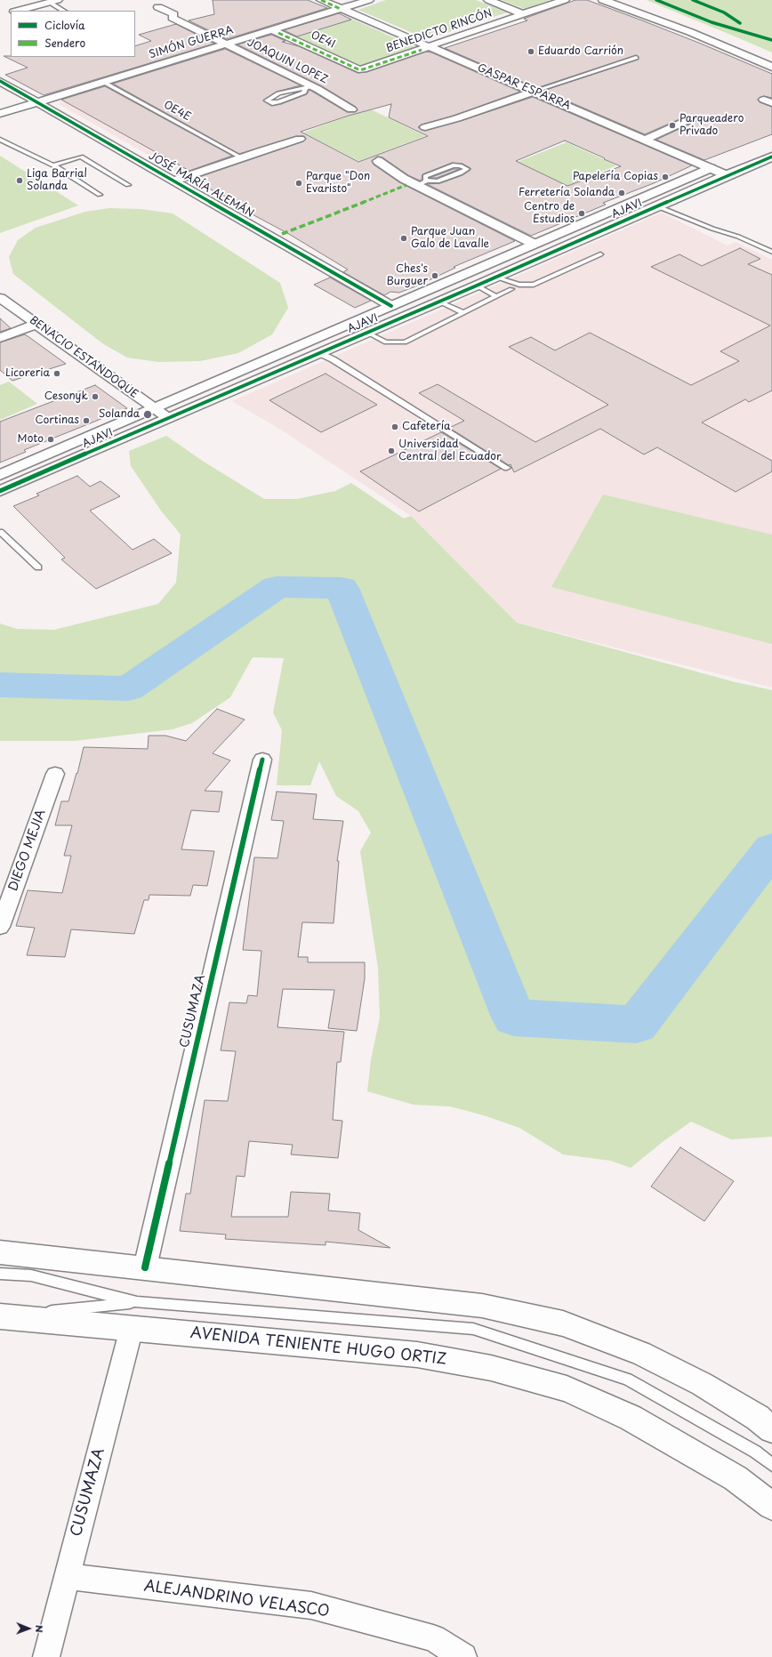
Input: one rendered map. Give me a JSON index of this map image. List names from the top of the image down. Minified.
{"streets":{"street":["BENEDICTO RINCÓN","OE4I","SIMÓN GUERRA","JOAQUIN LOPEZ","GASPAR ESPARRA","JOSÉ MARÍA ALEMÁN","AJAVI","BENACIO ESTANDOQUE","DIEGO MEJIA","CUSUMAZA","AVENIDA TENIENTE HUGO ORTIZ","ALEJANDRINO VELASCO"],"lane":["OE4E"]},"crossings":[["BENEDICTO RINCÓN","OE4I"],["BENEDICTO RINCÓN","GASPAR ESPARRA"],["OE4I","SIMÓN GUERRA"],["SIMÓN GUERRA","JOAQUIN LOPEZ"],["SIMÓN GUERRA","GASPAR ESPARRA"],["SIMÓN GUERRA","OE4E"],["SIMÓN GUERRA","JOSÉ MARÍA ALEMÁN"],["GASPAR ESPARRA","AJAVI"],["JOSÉ MARÍA ALEMÁN","AJAVI"],["AJAVI","BENACIO ESTANDOQUE"],["CUSUMAZA","AVENIDA TENIENTE HUGO ORTIZ"],["CUSUMAZA","ALEJANDRINO VELASCO"]],"places":["Eduardo Carrión","Parqueadero Privado","Papelería Copias","Liga Barrial Solanda","Parque \"Don Evaristo\"","Ferretería Solanda","Centro de Estudios","Parque Juan Galo de Lavalle","Ches's Burguer","Licoreria","Cesonyk","Solanda","Cortinas","Cafetería","Moto","Universidad Central del Ecuador"],"legend":["Ciclovía","Sendero"],"north":"right"}
